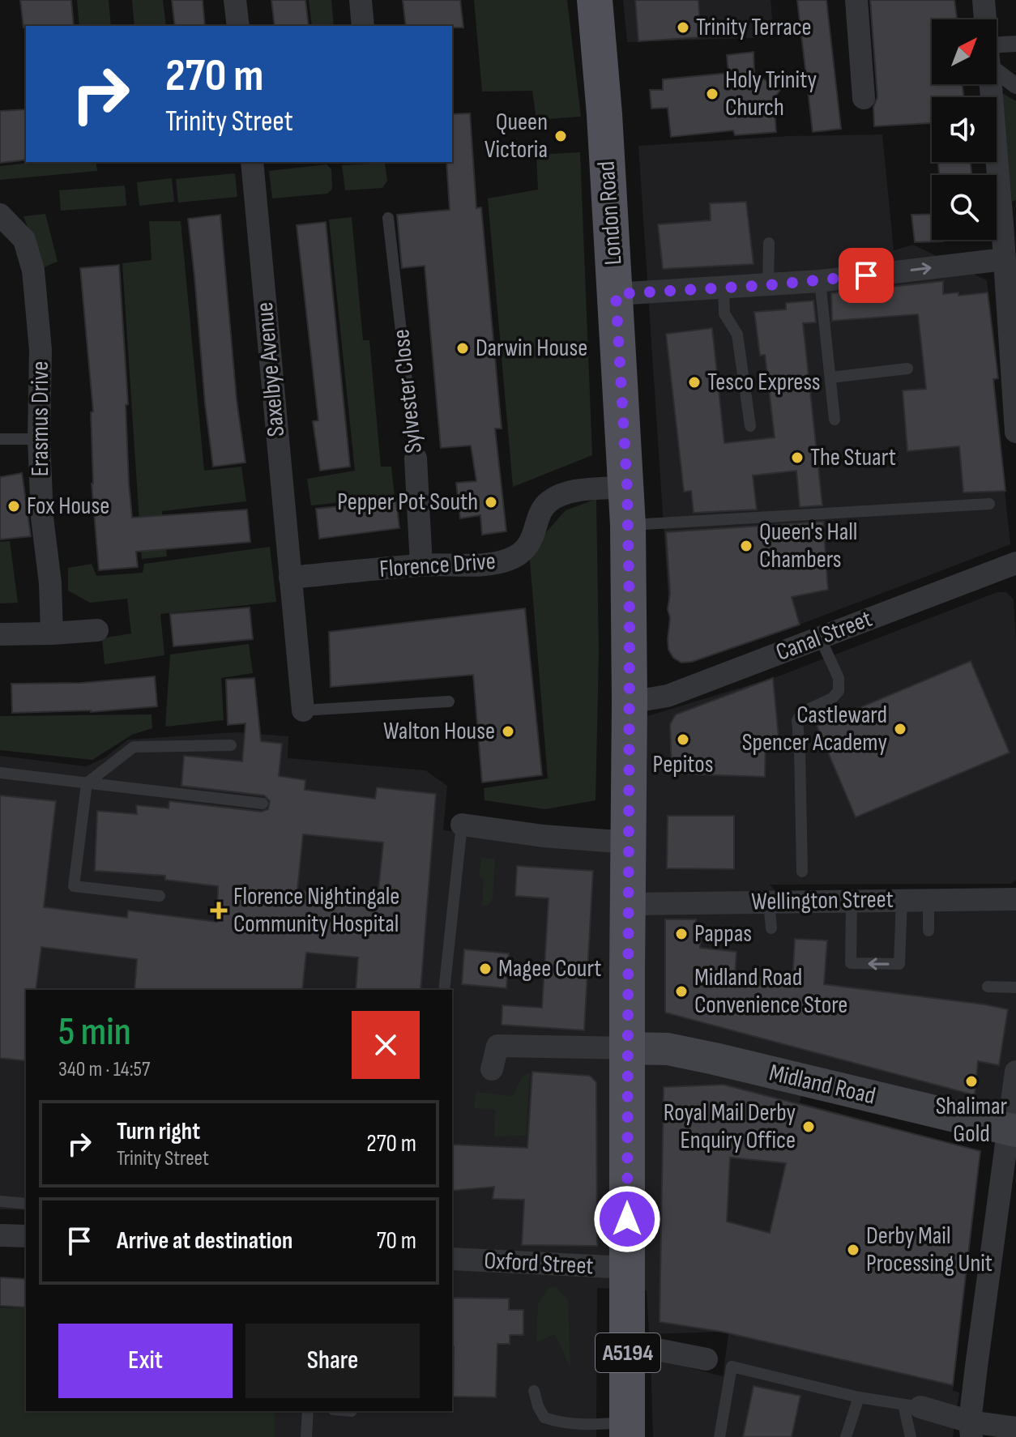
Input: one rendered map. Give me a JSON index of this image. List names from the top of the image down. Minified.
{"streets":{"main road":["London Road","Midland Road","A5194"],"street":["Saxelbye Avenue","Sylvester Close","Erasmus Drive","Florence Drive","Canal Street","Wellington Street","Oxford Street"]},"crossings":[["London Road","Florence Drive"],["London Road","Canal Street"],["London Road","Wellington Street"],["London Road","Midland Road"],["London Road","Oxford Street"],["Saxelbye Avenue","Florence Drive"],["Sylvester Close","Florence Drive"]],"places":{"other":["Trinity Terrace","Holy Trinity Church","Queen Victoria","Darwin House","Tesco Express","The Stuart","Pepper Pot South","Fox House","Queen's Hall Chambers","Castleward Spencer Academy","Walton House","Pepitos","Pappas","Magee Court","Midland Road Convenience Store","Shalimar Gold","Royal Mail Derby Enquiry Office","Derby Mail Processing Unit"],"health":["Florence Nightingale Community Hospital"]},"north":"top right","page":{"turn":["270 m","Trinity Street"],"heading":["5 min","340 m · 14:57"],"list":[{"name":"Turn right","note":"Trinity Street","value":"270 m"},{"name":"Arrive at destination","value":"70 m"}],"buttons":["Exit","Share"]}}
